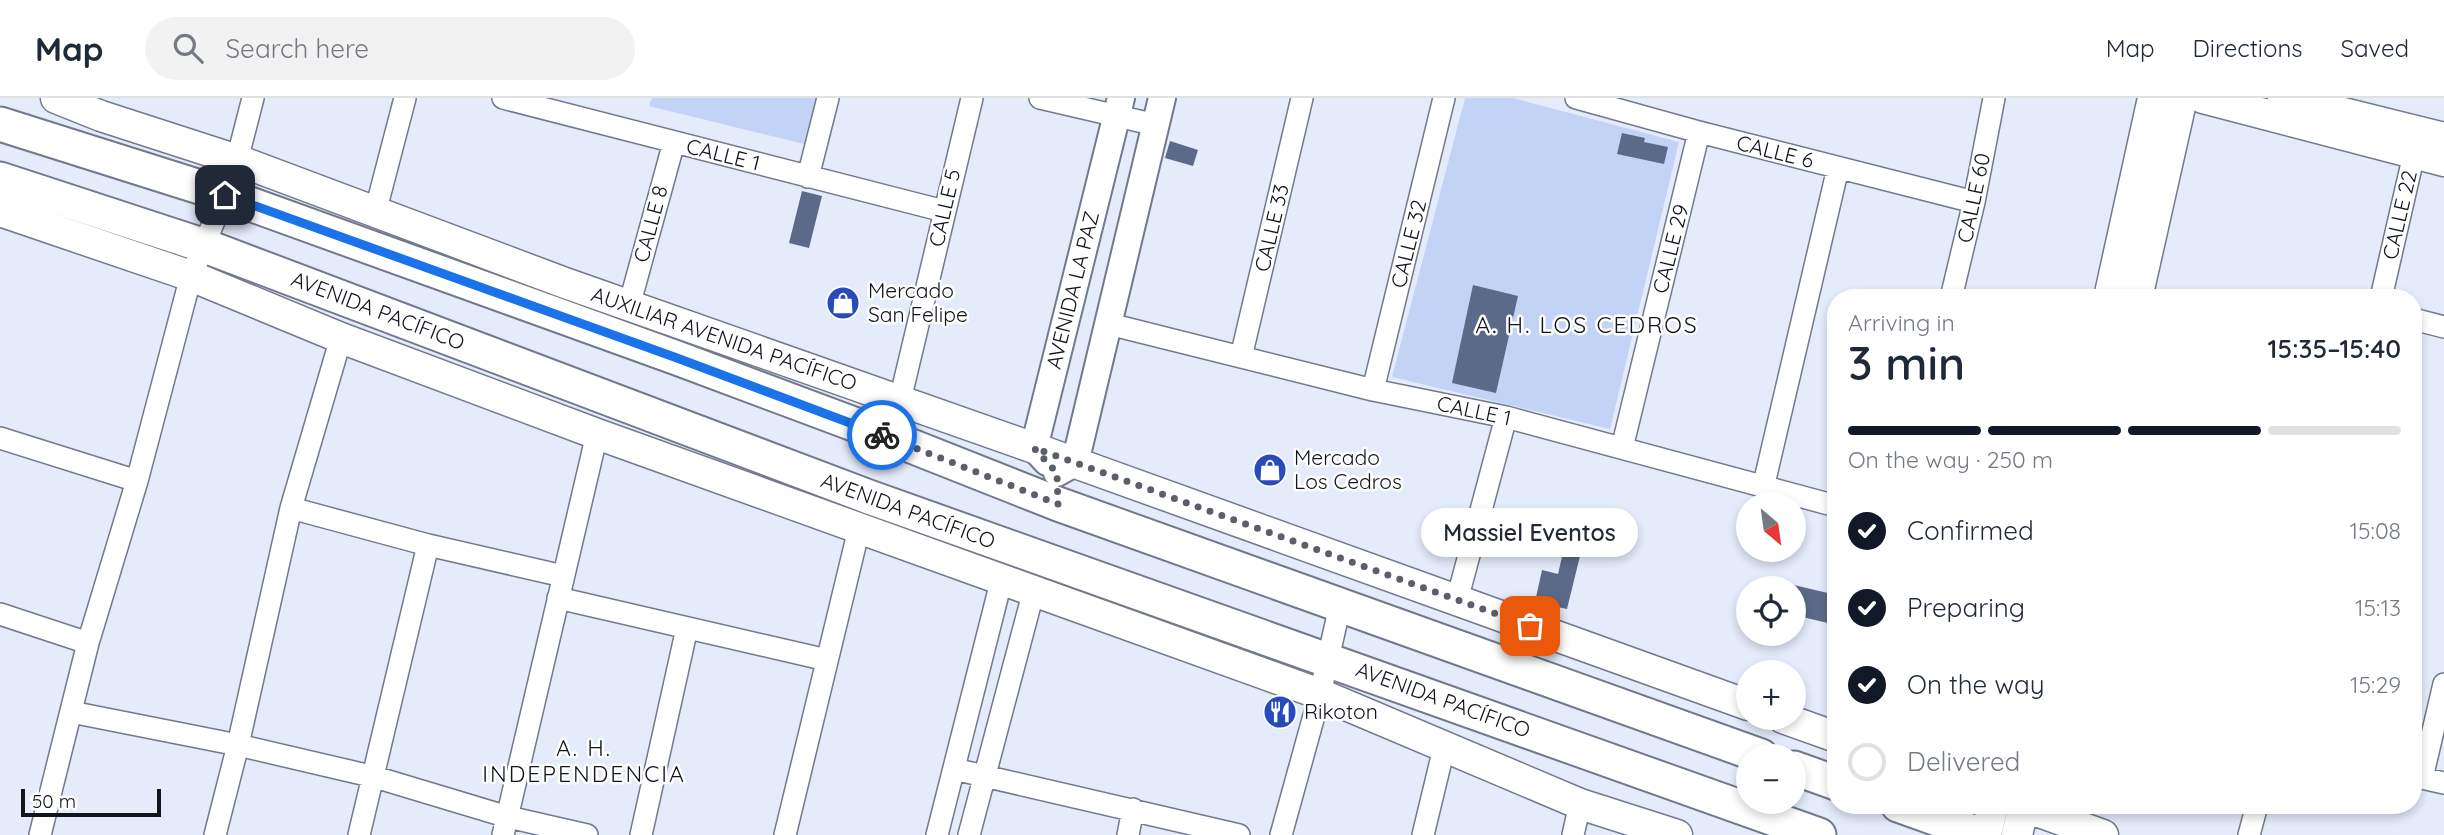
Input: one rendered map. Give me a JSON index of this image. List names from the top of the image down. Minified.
{"streets":{"main road":["AVENIDA PACÍFICO","AUXILIAR AVENIDA PACÍFICO"],"street":["CALLE 6","CALLE 1","CALLE 60","CALLE 5","CALLE 22","CALLE 8","CALLE 33","CALLE 32","CALLE 29","AVENIDA LA PAZ"]},"crossings":[["CALLE 6","CALLE 60"],["CALLE 6","CALLE 29"],["CALLE 1","CALLE 5"],["CALLE 1","CALLE 8"],["CALLE 1","CALLE 33"],["CALLE 1","CALLE 32"],["CALLE 1","CALLE 29"],["CALLE 5","AUXILIAR AVENIDA PACÍFICO"],["CALLE 8","AUXILIAR AVENIDA PACÍFICO"],["AVENIDA LA PAZ","AUXILIAR AVENIDA PACÍFICO"]],"districts":["A. H. LOS CEDROS","A. H. INDEPENDENCIA"],"places":{"shop":["Mercado San Felipe","Mercado Los Cedros"],"other":["Massiel Eventos"],"restaurant":["Rikoton"]},"scale_bar":"50 m","north":"bottom right","page":{"header":"Map","search":"Search here","nav":["Map","Directions","Saved"],"heading":["3 min","Arriving in","15:35–15:40"],"bar":"On the way · 250 m","map_buttons":["+","−"],"list":[["Confirmed","15:08"],["Preparing","15:13"],["On the way","15:29"],"Delivered"],"bubble":"Massiel Eventos","scale":"50 m"}}
